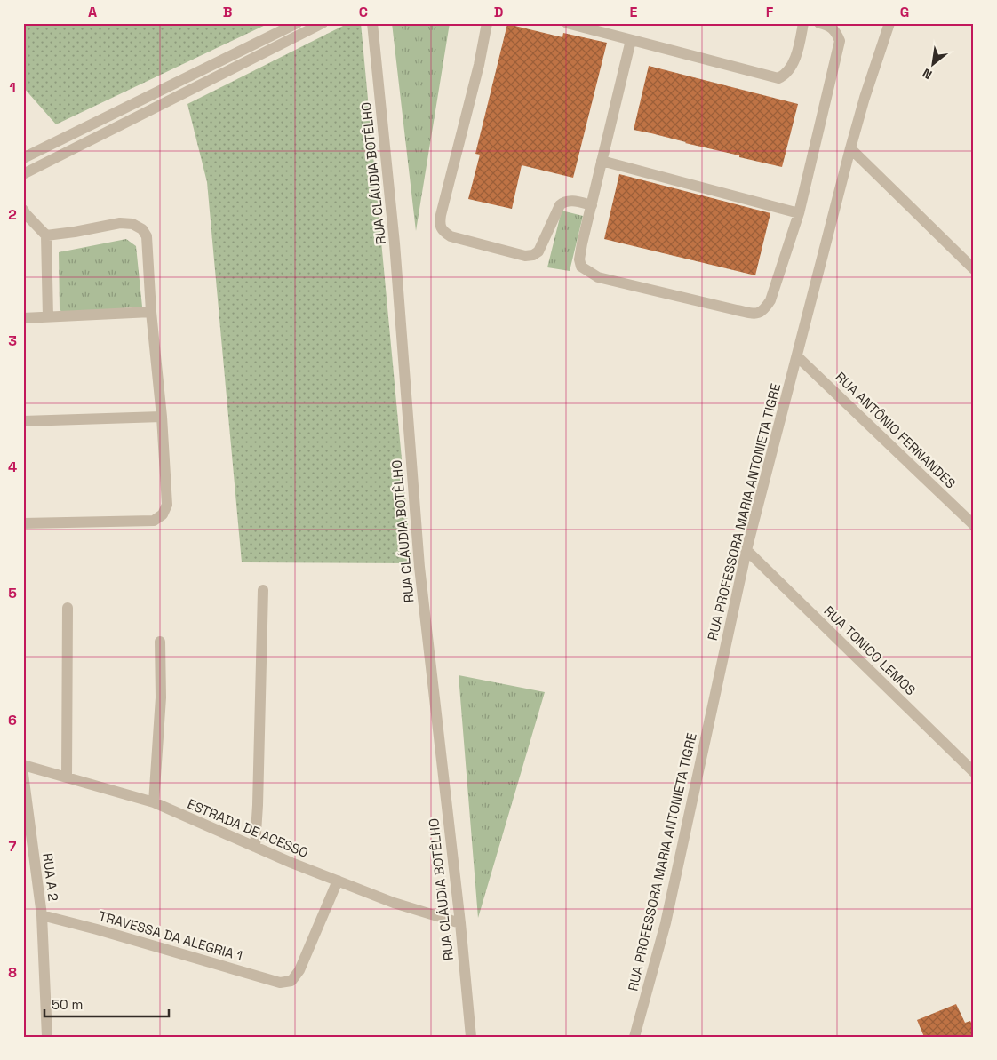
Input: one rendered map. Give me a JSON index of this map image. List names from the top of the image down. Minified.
{"streets":{"street":["RUA CLÁUDIA BOTÊLHO","RUA ANTÔNIO FERNANDES","RUA PROFESSORA MARIA ANTONIETA TIGRE","RUA TONICO LEMOS","ESTRADA DE ACESSO","RUA A 2","TRAVESSA DA ALEGRIA 1"]},"crossings":[["RUA CLÁUDIA BOTÊLHO","ESTRADA DE ACESSO"],["RUA ANTÔNIO FERNANDES","RUA PROFESSORA MARIA ANTONIETA TIGRE"],["RUA PROFESSORA MARIA ANTONIETA TIGRE","RUA TONICO LEMOS"],["ESTRADA DE ACESSO","TRAVESSA DA ALEGRIA 1"],["RUA A 2","TRAVESSA DA ALEGRIA 1"]],"scale_bar":"50 m","north":"bottom left","grid":{"columns":["A","B","C","D","E","F","G"],"rows":["1","2","3","4","5","6","7","8"]}}
